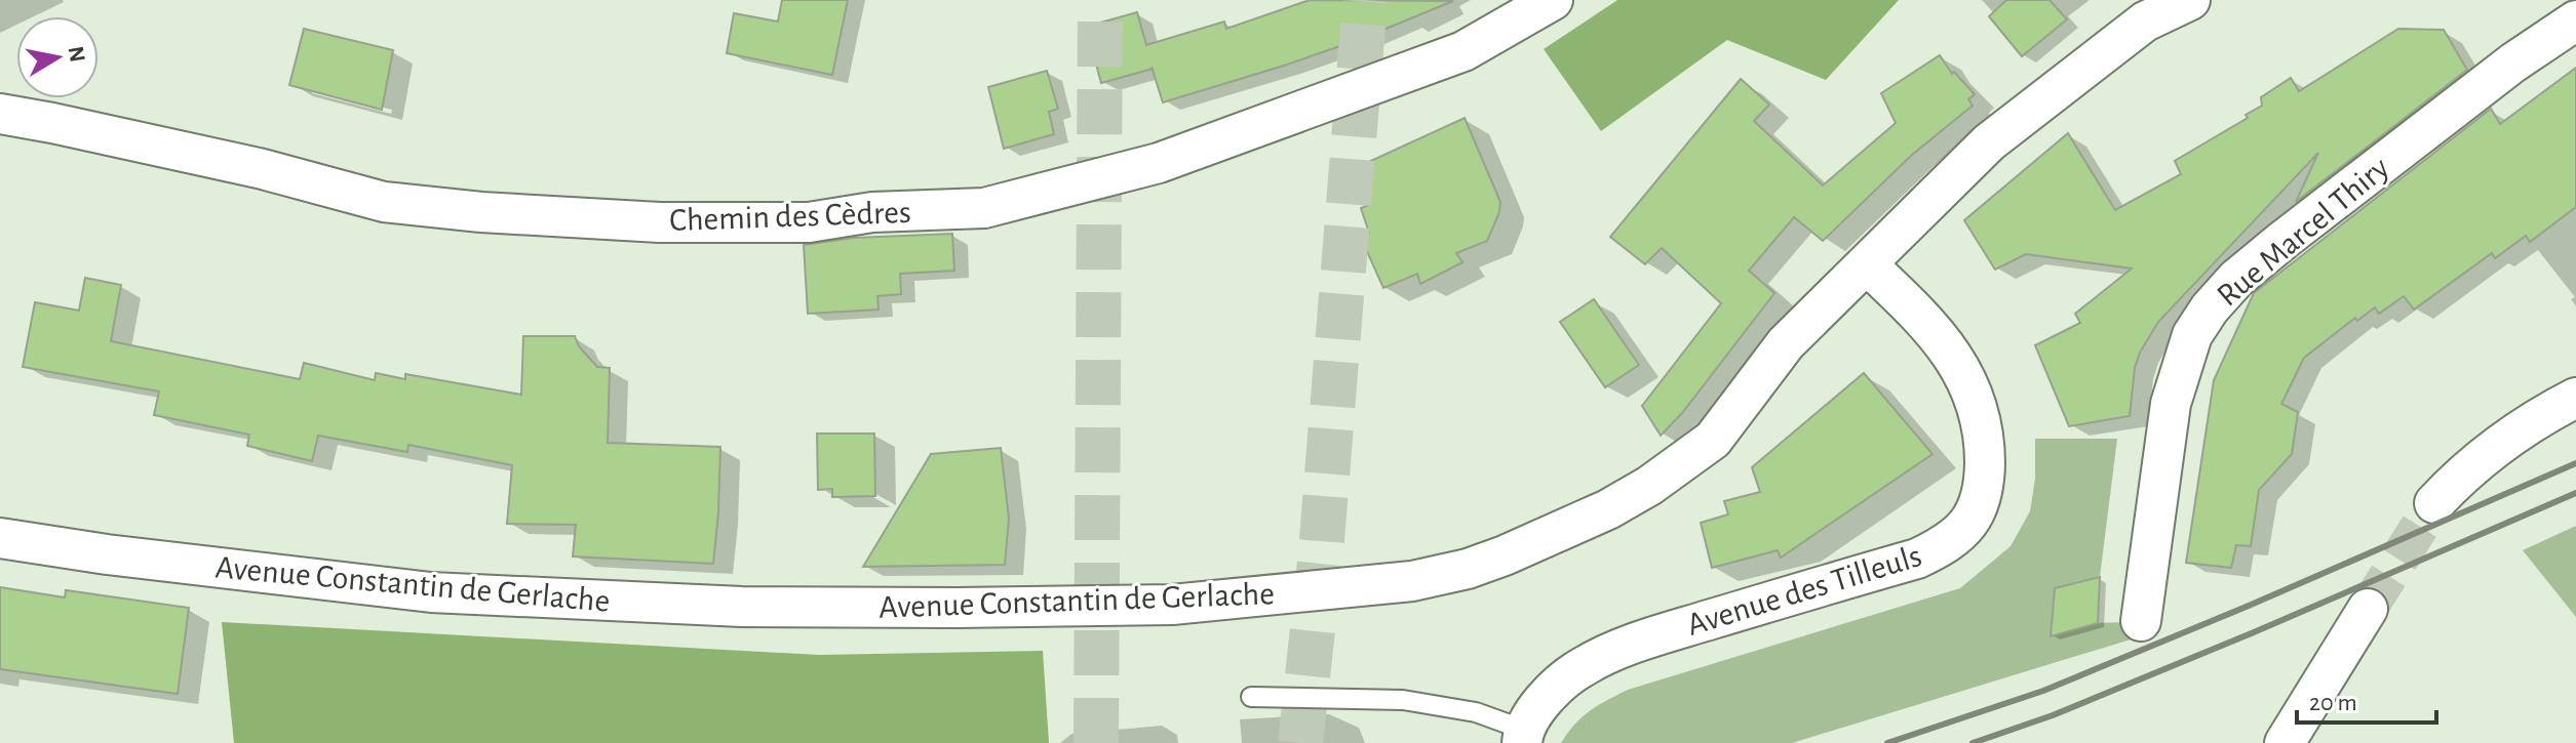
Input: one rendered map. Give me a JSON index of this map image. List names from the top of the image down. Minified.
{"streets":{"street":["Chemin des Cèdres","Rue Marcel Thiry","Avenue Constantin de Gerlache","Avenue des Tilleuls"]},"crossings":[["Avenue Constantin de Gerlache","Avenue des Tilleuls"]],"scale_bar":"20 m","north":"right"}
